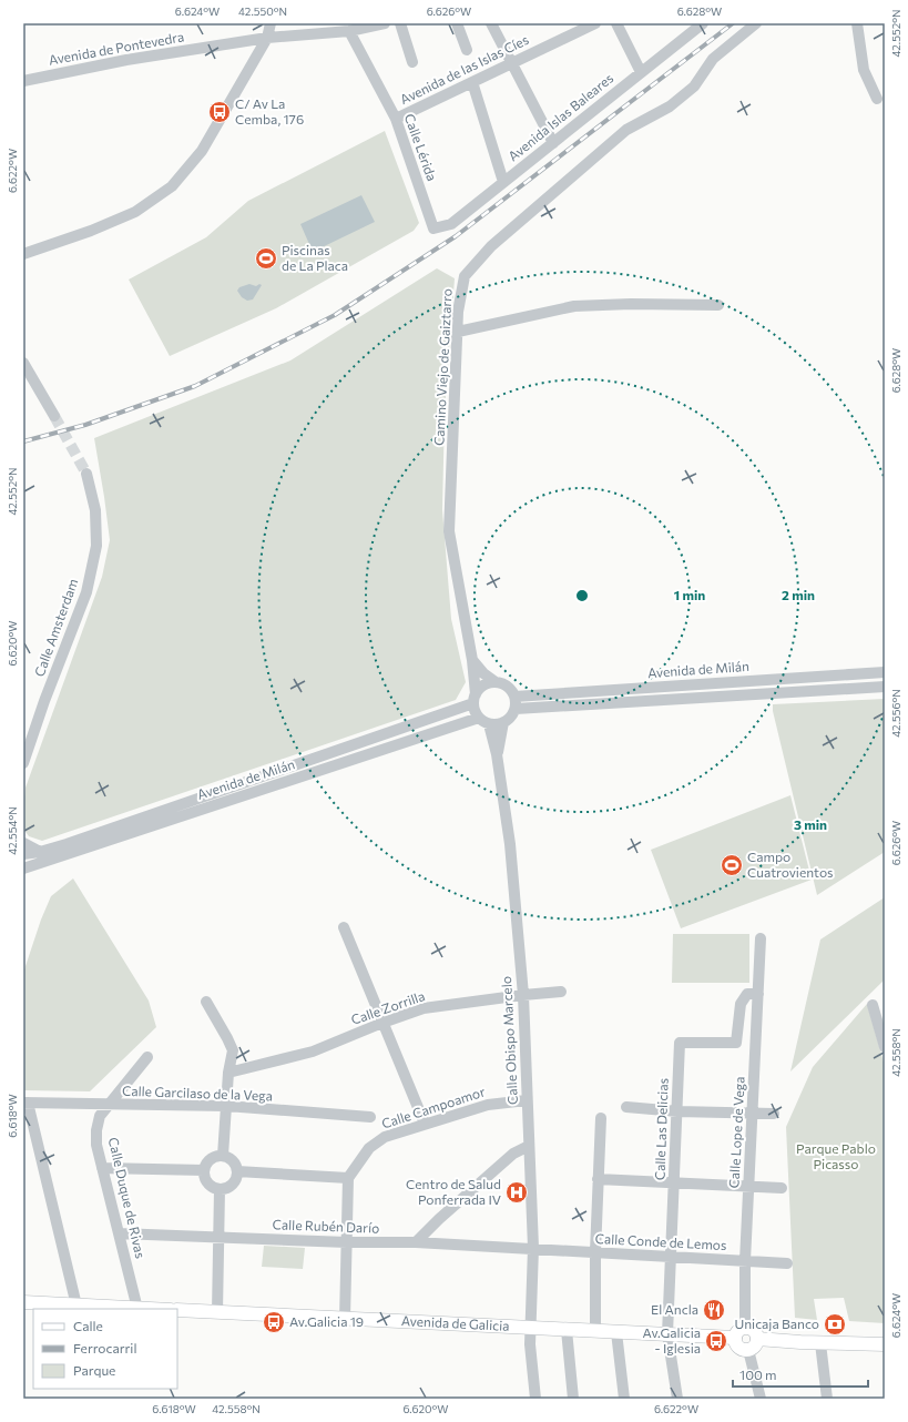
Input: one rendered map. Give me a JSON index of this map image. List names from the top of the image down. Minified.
{"streets":{"main road":["Avenida de Galicia"],"street":["Avenida de Pontevedra","Avenida de las Islas Cíes","Avenida Islas Baleares","Calle Lérida","Camino Viejo de Gaiztarro","Calle Amsterdam","Avenida de Milán","Calle Zorrilla","Calle Obispo Marcelo","Calle Garcilaso de la Vega","Calle Campoamor","Calle Las Delicias","Calle Lope de Vega","Calle Duque de Rivas","Calle Rubén Darío","Calle Conde de Lemos"]},"crossings":[["Avenida de Pontevedra","Calle Lérida"],["Avenida de las Islas Cíes","Calle Lérida"],["Avenida Islas Baleares","Calle Lérida"],["Camino Viejo de Gaiztarro","Avenida de Milán"],["Camino Viejo de Gaiztarro","Calle Obispo Marcelo"],["Avenida de Milán","Calle Obispo Marcelo"],["Calle Zorrilla","Calle Obispo Marcelo"],["Calle Obispo Marcelo","Calle Campoamor"],["Calle Obispo Marcelo","Calle Rubén Darío"],["Calle Obispo Marcelo","Calle Conde de Lemos"],["Calle Obispo Marcelo","Avenida de Galicia"],["Calle Garcilaso de la Vega","Calle Duque de Rivas"],["Calle Las Delicias","Calle Lope de Vega"],["Calle Las Delicias","Calle Conde de Lemos"],["Calle Las Delicias","Avenida de Galicia"],["Calle Lope de Vega","Calle Conde de Lemos"],["Calle Lope de Vega","Avenida de Galicia"],["Calle Duque de Rivas","Calle Rubén Darío"],["Calle Rubén Darío","Calle Conde de Lemos"]],"parks":["Parque Pablo Picasso"],"places":{"bus stop":["C/ Av La Cemba, 176","Av.Galicia 19","Av.Galicia - Iglesia"],"sports":["Piscinas de La Placa","Campo Cuatrovientos"],"hospital":["Centro de Salud Ponferrada IV"],"restaurant":["El Ancla"],"bank":["Unicaja Banco"]},"legend":["Calle","Ferrocarril","Parque"],"scale_bar":"100 m","coordinates":["6.624°W","42.550°N","6.626°W","6.628°W","42.552°N","6.622°W","6.620°W","42.556°N","42.554°N","42.558°N","6.618°W"],"rings":["1 min","2 min","3 min"]}
